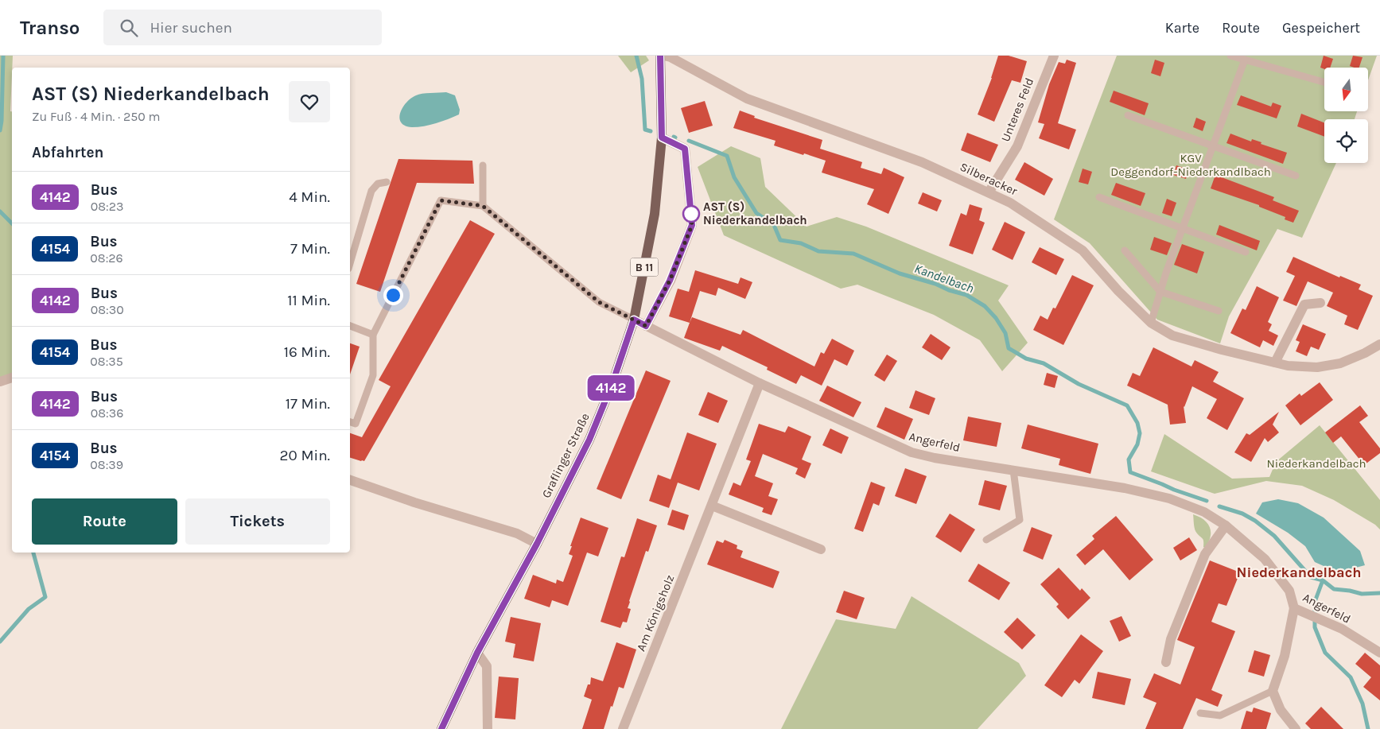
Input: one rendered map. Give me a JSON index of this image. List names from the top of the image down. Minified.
{"streets":{"main road":["B 11","Graflinger Straße"],"street":["Unteres Feld","Silberacker","Angerfeld","Am Königsholz"]},"crossings":[["Unteres Feld","Silberacker"],["Angerfeld","Graflinger Straße"],["Angerfeld","Am Königsholz"]],"districts":["Niederkandelbach"],"water":["Kandelbach"],"parks":["KGV Deggendorf-Niederkandlbach","Niederkandelbach"],"places":["AST (S) Niederkandelbach"],"lines":["bus line 4142"],"north":"bottom","page":{"header":"Transo","search":"Hier suchen","nav":["Karte","Route","Gespeichert"],"on_map":"4142","heading":[["AST (S) Niederkandelbach","Zu Fuß · 4 Min. · 250 m"],"Abfahrten"],"list":[{"mark":"4142","name":"Bus","note":"08:23","value":"4 Min."},{"mark":"4154","name":"Bus","note":"08:26","value":"7 Min."},{"mark":"4142","name":"Bus","note":"08:30","value":"11 Min."},{"mark":"4154","name":"Bus","note":"08:35","value":"16 Min."},{"mark":"4142","name":"Bus","note":"08:36","value":"17 Min."},{"mark":"4154","name":"Bus","note":"08:39","value":"20 Min."}],"buttons":["Route","Tickets"]}}
